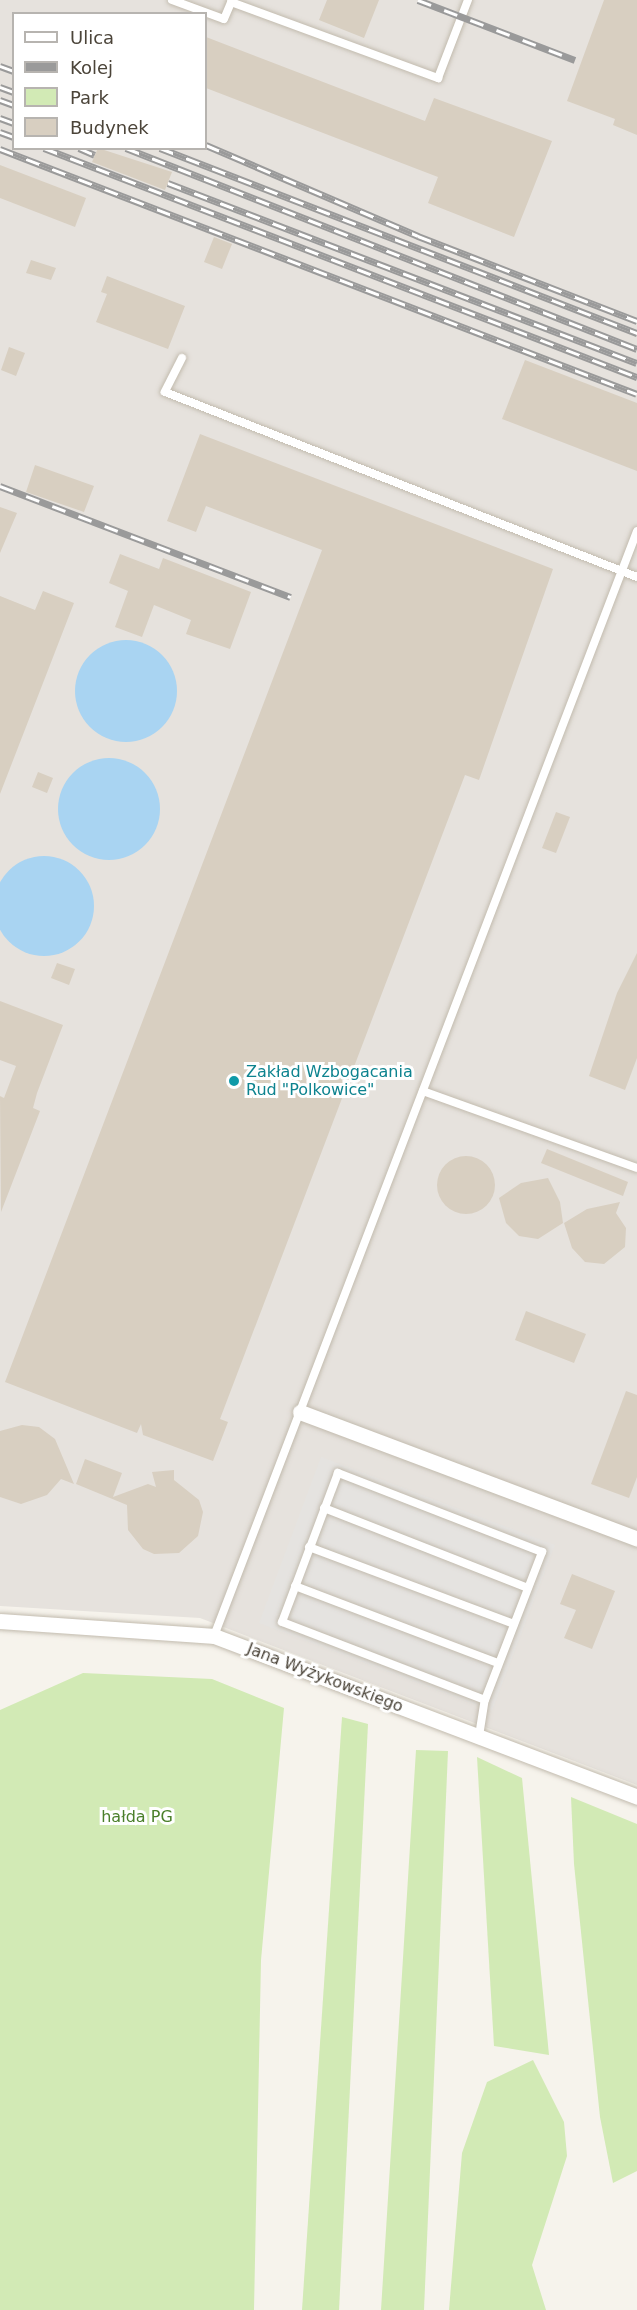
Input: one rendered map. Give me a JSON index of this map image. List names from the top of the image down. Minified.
{"streets":{"street":["Jana Wyżykowskiego"]},"parks":["hałda PG"],"places":["Zakład Wzbogacania Rud \"Polkowice\""],"legend":["Ulica","Kolej","Park","Budynek"]}
